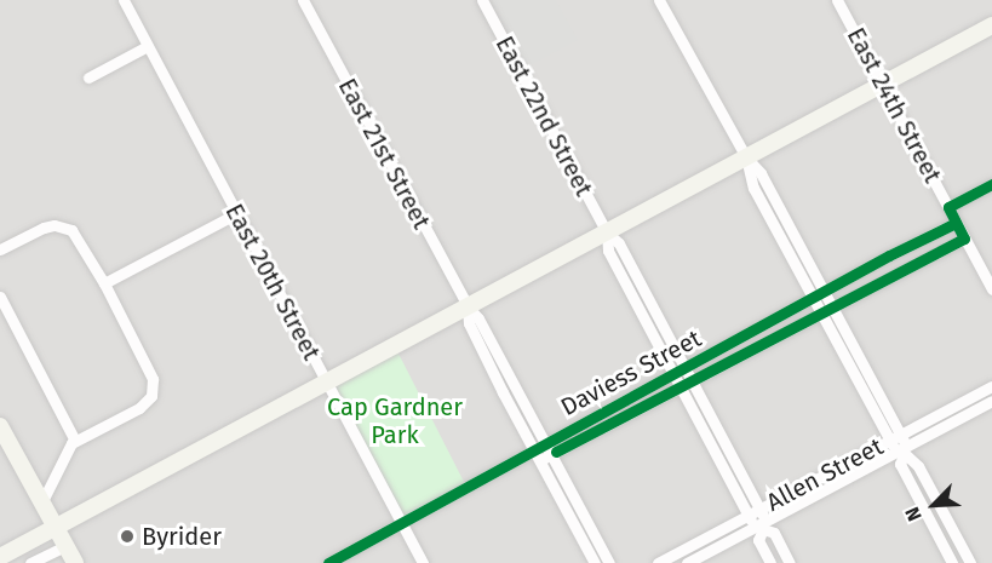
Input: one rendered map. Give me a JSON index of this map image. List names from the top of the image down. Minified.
{"streets":{"street":["East 24th Street","East 22nd Street","East 21st Street","East 20th Street","Daviess Street","Allen Street"]},"crossings":[["East 24th Street","Daviess Street"],["East 22nd Street","Daviess Street"],["East 22nd Street","Allen Street"],["East 21st Street","Daviess Street"],["East 20th Street","Daviess Street"]],"parks":["Cap Gardner Park"],"places":["Byrider"],"north":"bottom left"}
